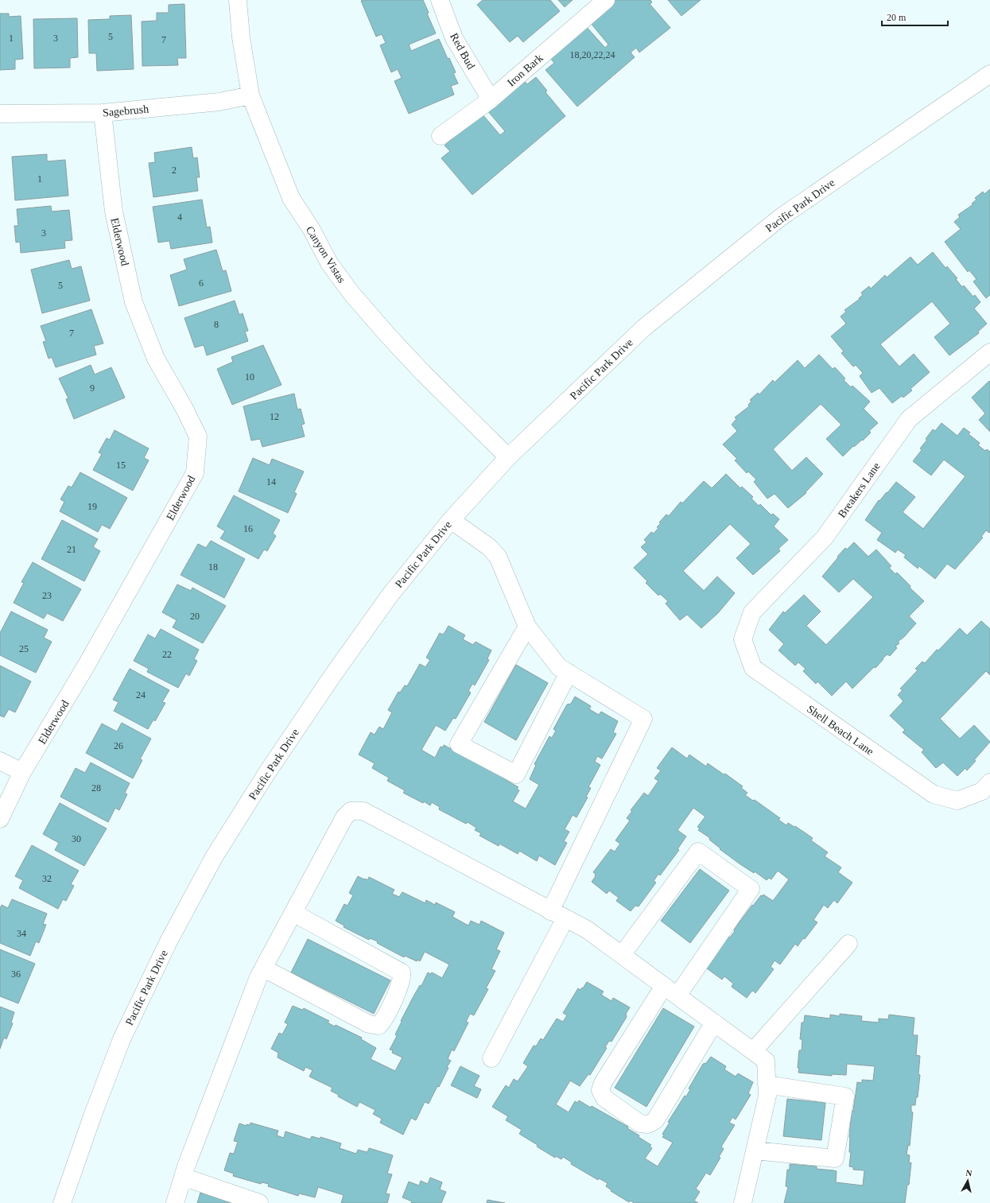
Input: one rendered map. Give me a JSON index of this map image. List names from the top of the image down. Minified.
{"streets":{"street":["Red Bud","Iron Bark","Sagebrush","Pacific Park Drive","Elderwood","Canyon Vistas","Breakers Lane","Shell Beach Lane"]},"crossings":[["Red Bud","Iron Bark"],["Sagebrush","Elderwood"],["Sagebrush","Canyon Vistas"],["Pacific Park Drive","Canyon Vistas"],["Breakers Lane","Shell Beach Lane"]],"house_numbers":["5","1","3","7","18,20,22,24","2","1","4","3","6","5","8","7","10","9","12","15","14","19","16","21","18","23","20","25","22","24","26","28","30","32","34","36"],"scale_bar":"20 m","north":"top"}
